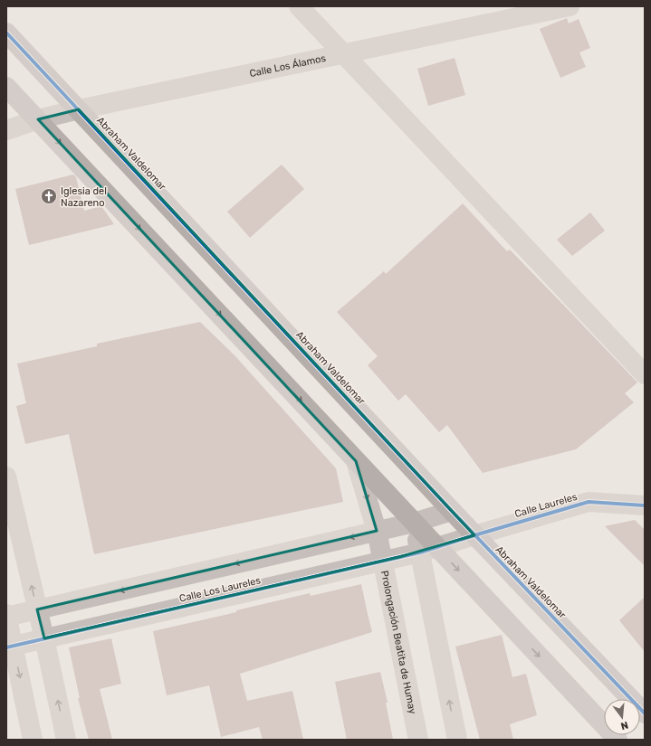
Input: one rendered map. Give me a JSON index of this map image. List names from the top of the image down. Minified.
{"streets":{"main road":["Abraham Valdelomar"],"street":["Calle Los Álamos","Calle Laureles","Calle Los Laureles","Prolongación Beatita de Humay"]},"crossings":[["Calle Los Álamos","Abraham Valdelomar"],["Abraham Valdelomar","Calle Laureles"],["Calle Laureles","Calle Los Laureles"],["Calle Los Laureles","Prolongación Beatita de Humay"]],"places":{"church":["Iglesia del Nazareno"]},"north":"bottom"}
